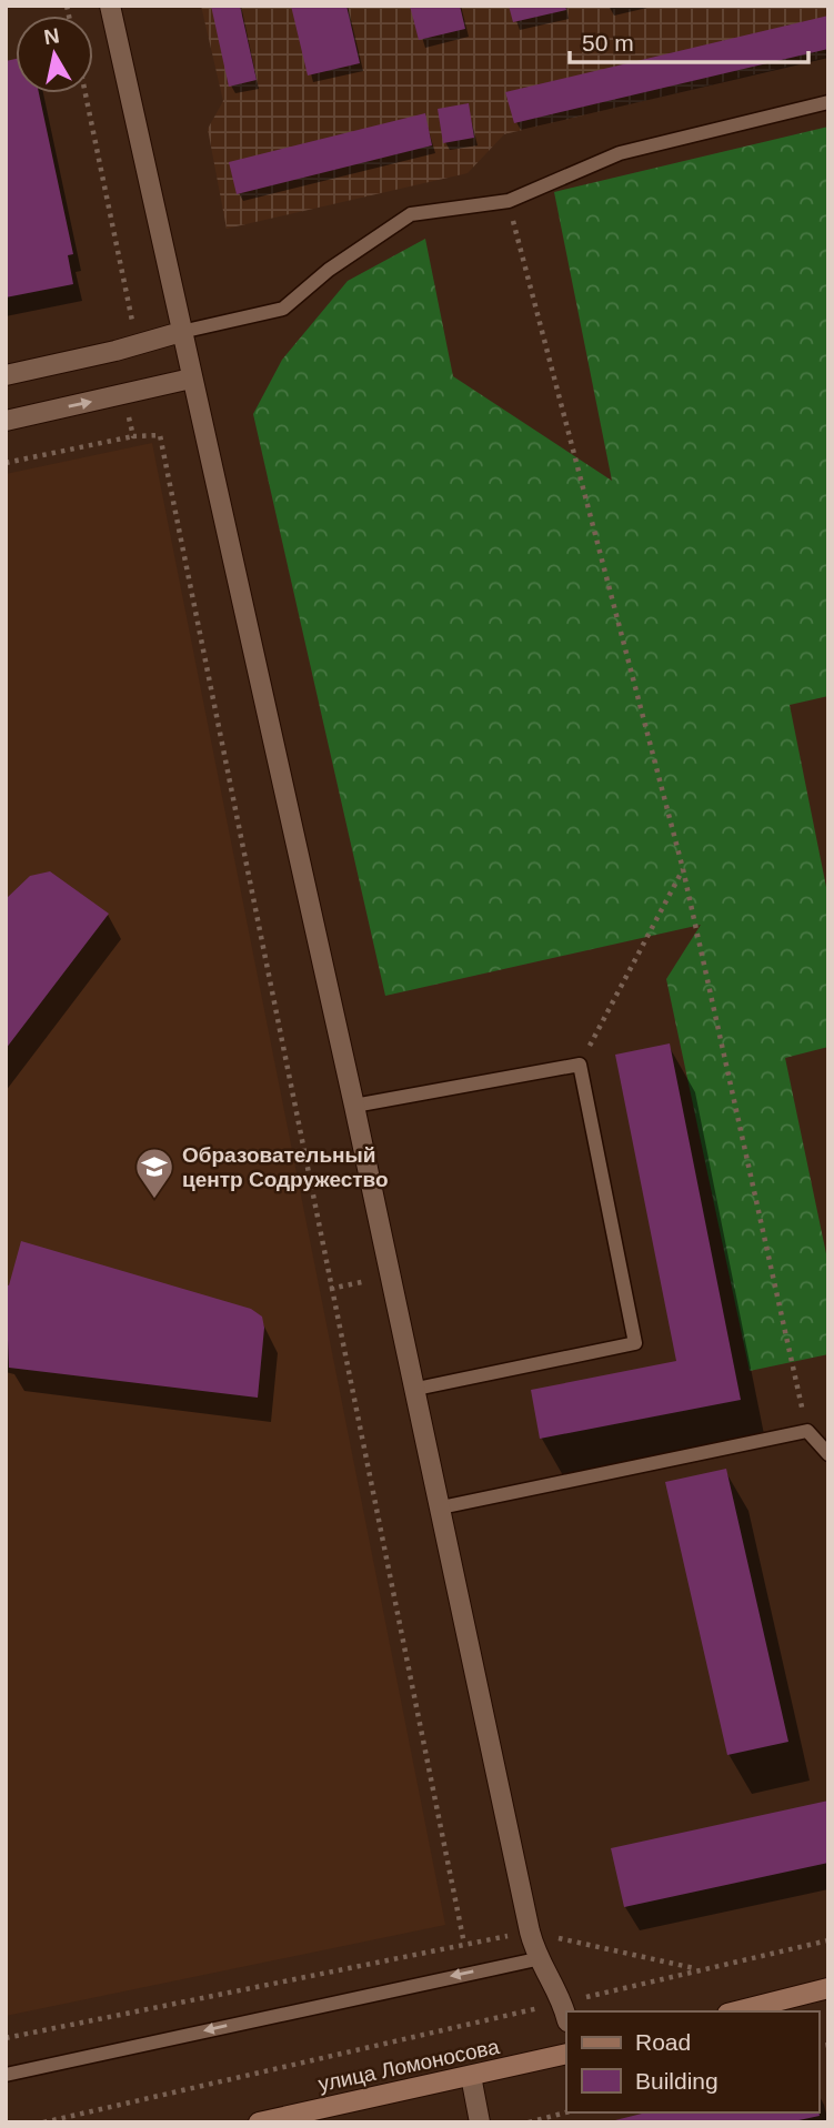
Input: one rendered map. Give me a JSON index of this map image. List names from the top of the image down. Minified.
{"streets":{"main road":["улица Ломоносова"]},"places":{"school or university":["Образовательный центр Содружество"]},"legend":["Road","Building"],"scale_bar":"50 m","north":"top"}
